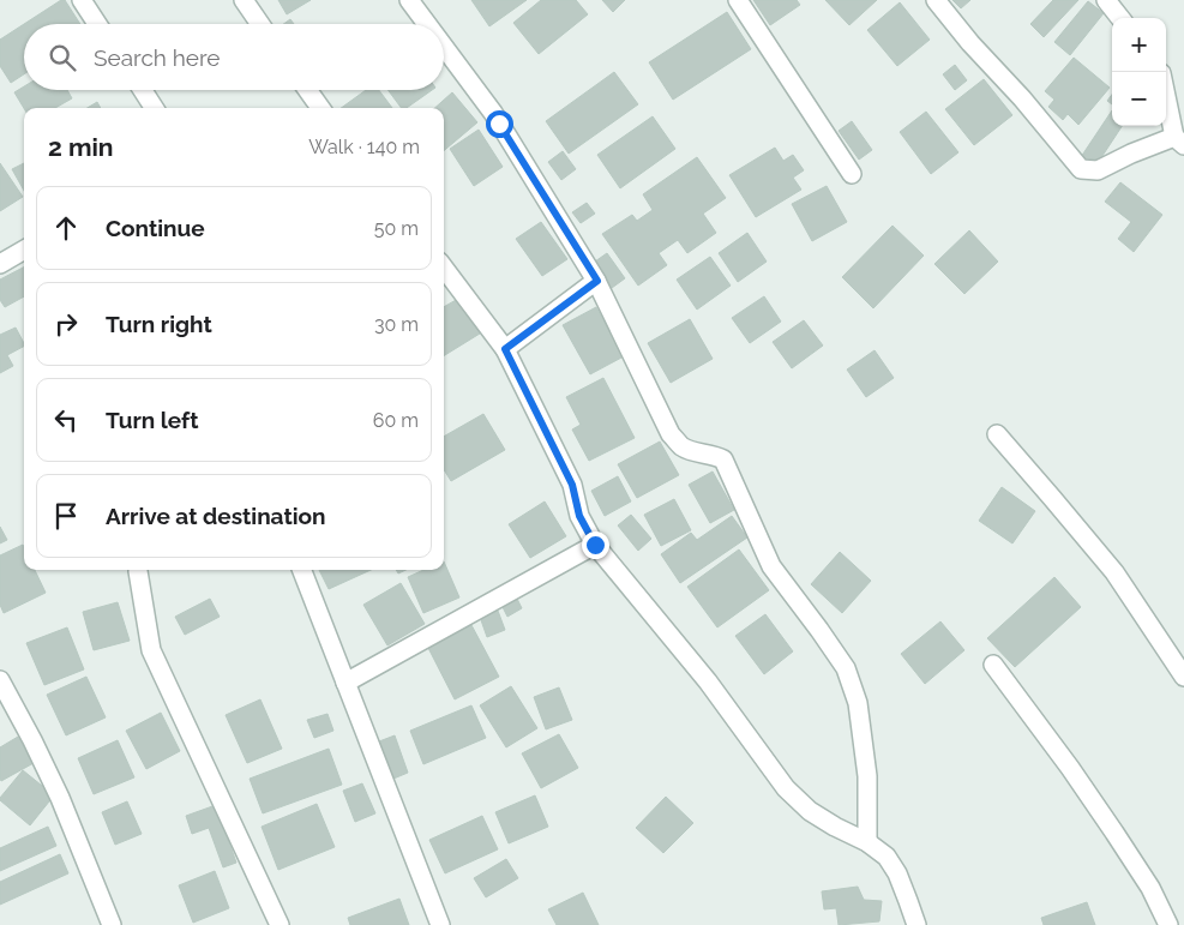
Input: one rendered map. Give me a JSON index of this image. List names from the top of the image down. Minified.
{"page":{"map_buttons":["+","−"],"search":"Search here","heading":["2 min","Walk · 140 m"],"list":[["Continue","50 m"],["Turn right","30 m"],["Turn left","60 m"],"Arrive at destination"]}}
